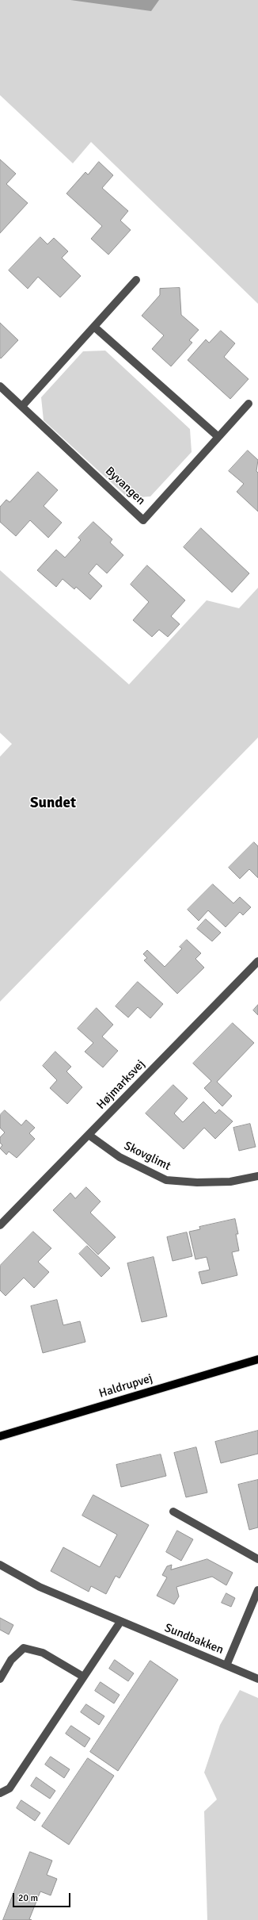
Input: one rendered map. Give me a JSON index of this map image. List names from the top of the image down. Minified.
{"streets":{"main road":["Haldrupvej"],"street":["Byvangen","Højmarksvej","Skovglimt","Sundbakken"]},"crossings":[["Højmarksvej","Skovglimt"]],"districts":["Sundet"],"scale_bar":"20 m"}
